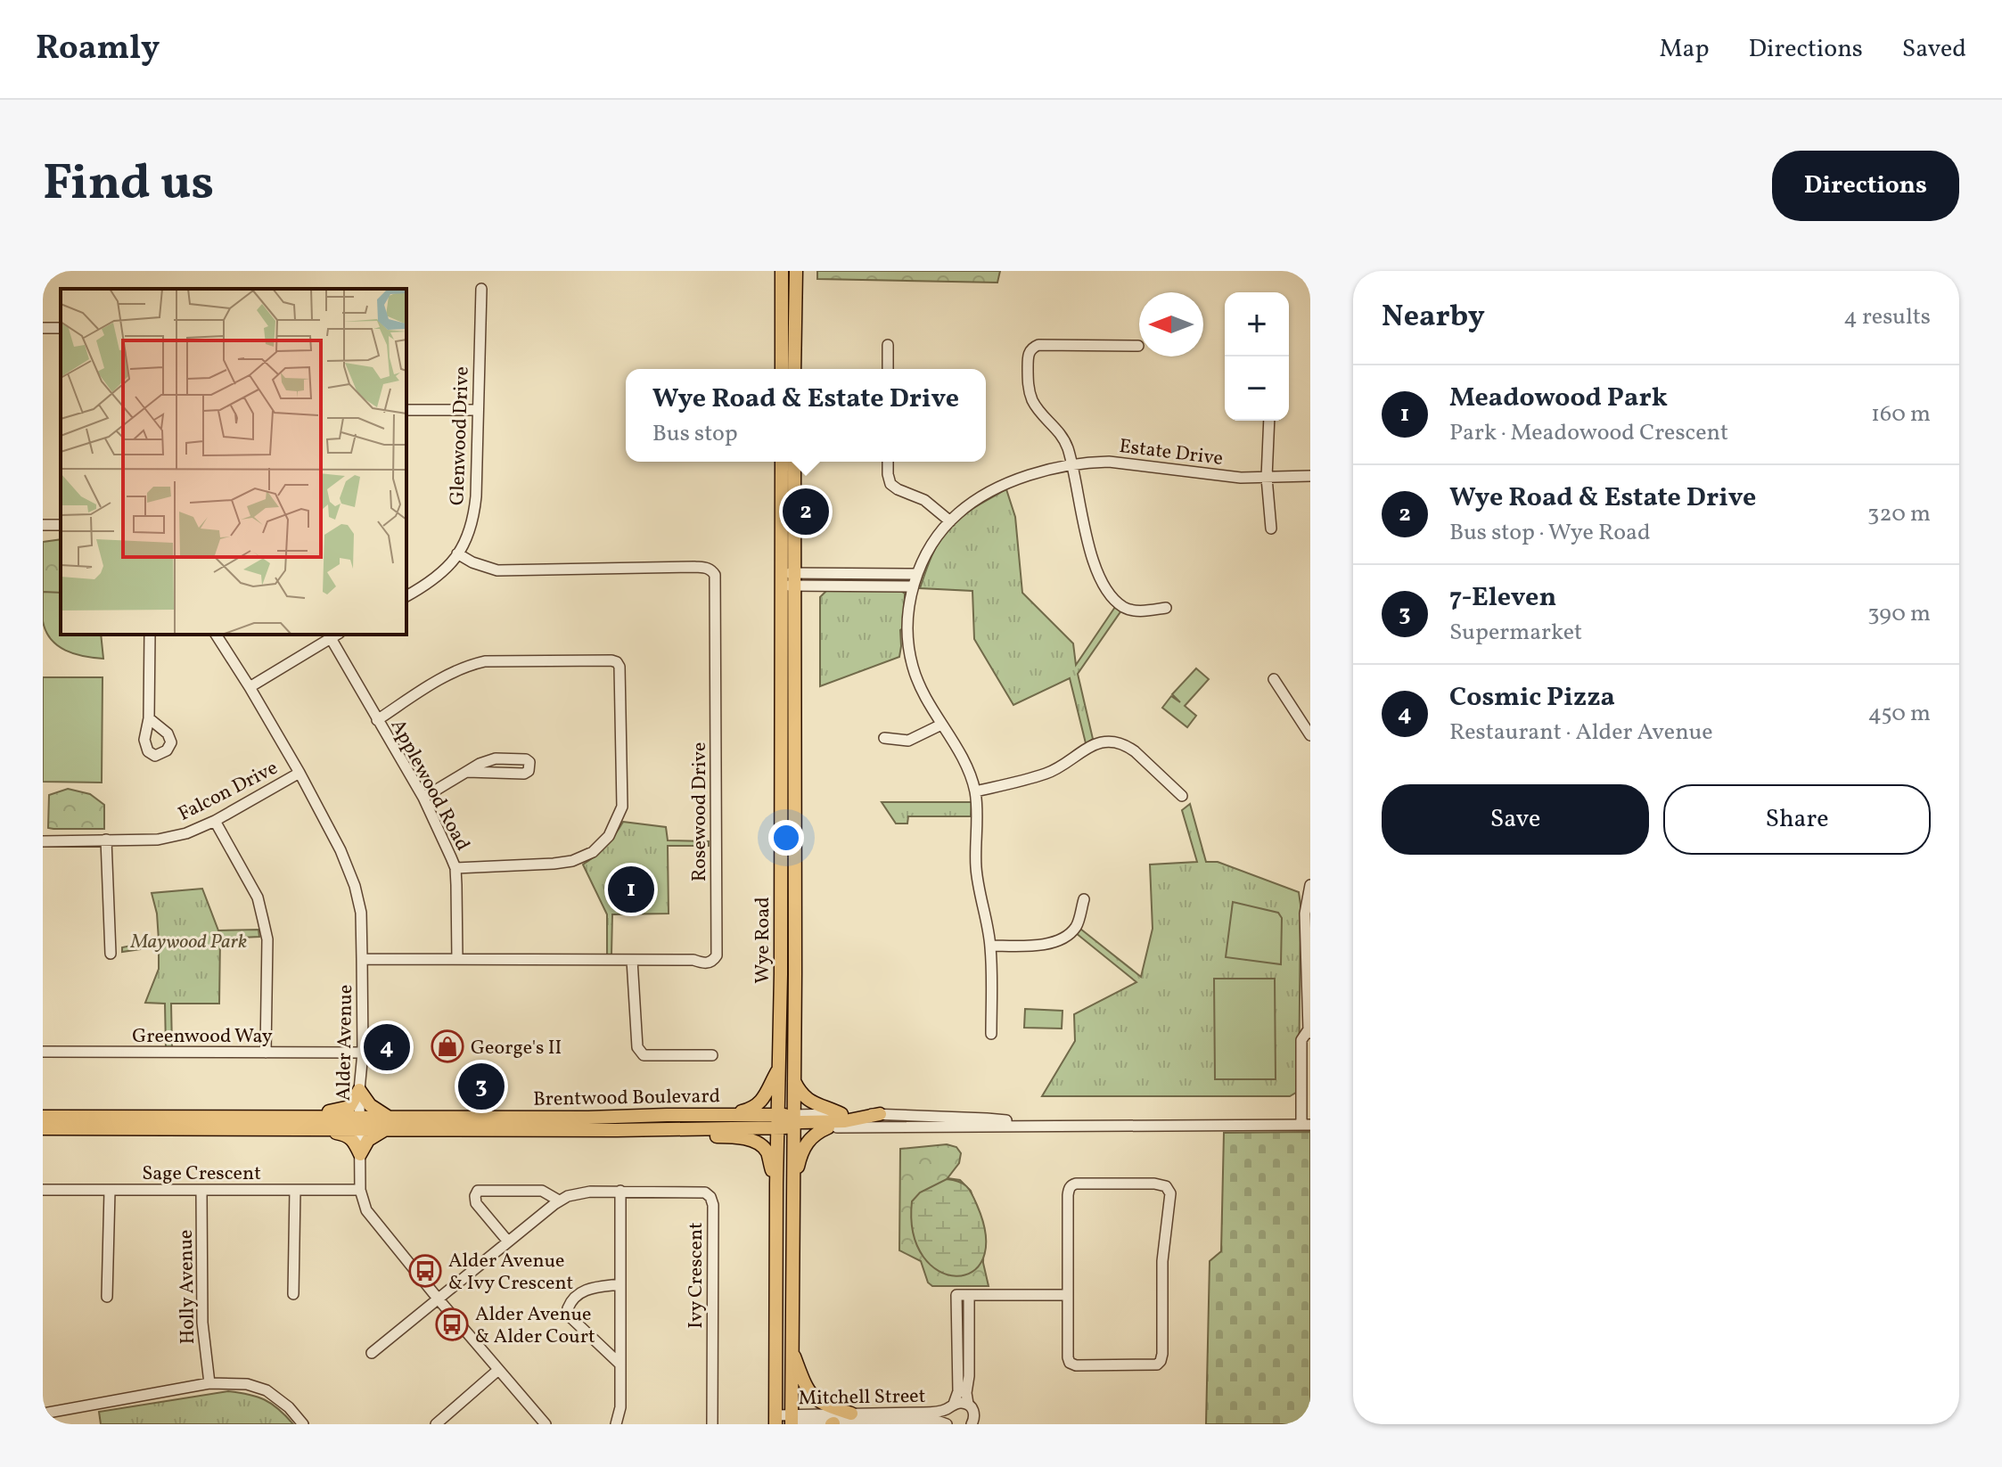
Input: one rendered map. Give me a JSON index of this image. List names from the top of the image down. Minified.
{"streets":{"main road":["Wye Road","Brentwood Boulevard"],"street":["Glenwood Drive","Estate Drive","Applewood Road","Falcon Drive","Rosewood Drive","Greenwood Way","Alder Avenue","Sage Crescent","Ivy Crescent","Holly Avenue","Mitchell Street"]},"crossings":[["Glenwood Drive","Rosewood Drive"],["Applewood Road","Rosewood Drive"],["Falcon Drive","Alder Avenue"],["Rosewood Drive","Alder Avenue"],["Wye Road","Brentwood Boulevard"],["Wye Road","Mitchell Street"],["Greenwood Way","Alder Avenue"],["Alder Avenue","Brentwood Boulevard"],["Alder Avenue","Sage Crescent"],["Alder Avenue","Ivy Crescent"],["Sage Crescent","Holly Avenue"]],"parks":["Maywood Park"],"places":{"shop":["George's II"],"bus stop":["Alder Avenue & Ivy Crescent","Alder Avenue & Alder Court"]},"north":"left","page":{"header":"Roamly","nav":["Map","Directions","Saved"],"title":"Find us","buttons":["Directions",["Save","Share"]],"heading":["Nearby","4 results"],"map_buttons":["+","−"],"list":[{"mark":"1","name":"Meadowood Park","note":"Park · Meadowood Crescent","value":"160 m"},{"mark":"2","name":"Wye Road & Estate Drive","note":"Bus stop · Wye Road","value":"320 m"},{"mark":"3","name":"7-Eleven","note":"Supermarket","value":"390 m"},{"mark":"4","name":"Cosmic Pizza","note":"Restaurant · Alder Avenue","value":"450 m"}],"popup":["Wye Road & Estate Drive","Bus stop"],"pins":["2","1","4","3"]}}
